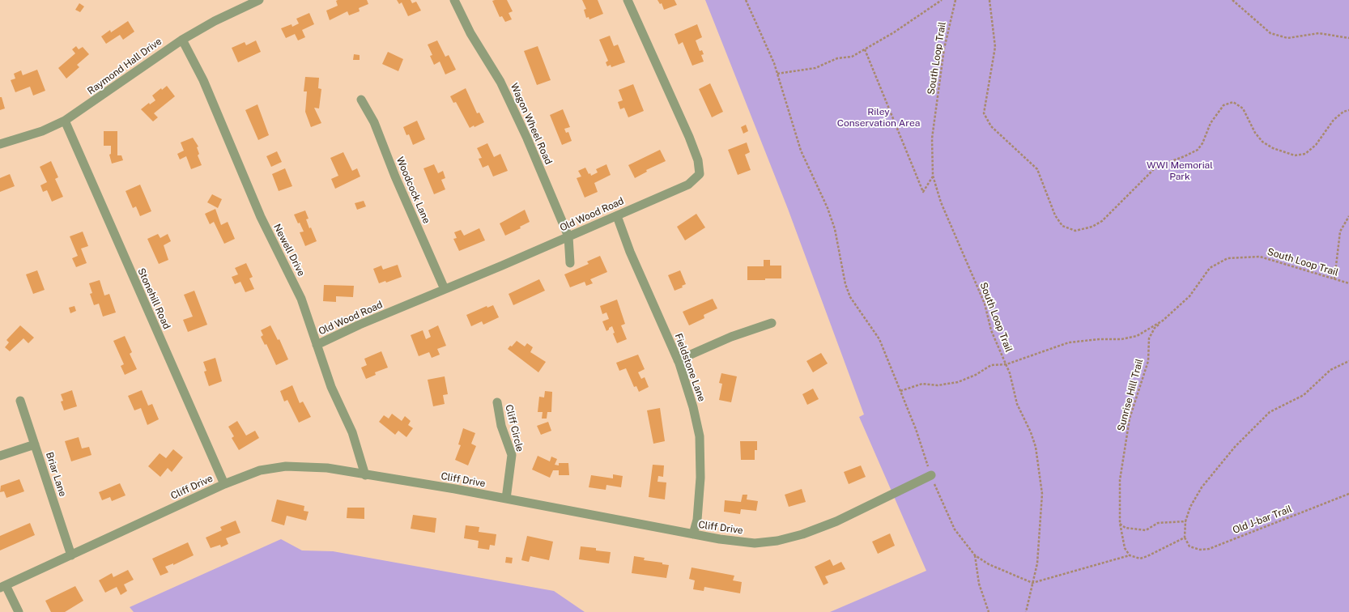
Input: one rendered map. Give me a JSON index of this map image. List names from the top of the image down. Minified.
{"streets":{"street":["Raymond Hall Drive","Wagon Wheel Road","Woodcock Lane","Old Wood Road","Newell Drive","Stonehill Road","Fieldstone Lane","Cliff Circle","Briar Lane","Cliff Drive"],"path":["South Loop Trail","Sunrise Hill Trail","Old J-bar Trail"]},"crossings":[["South Loop Trail","Sunrise Hill Trail"],["Raymond Hall Drive","Newell Drive"],["Raymond Hall Drive","Stonehill Road"],["Wagon Wheel Road","Old Wood Road"],["Woodcock Lane","Old Wood Road"],["Old Wood Road","Newell Drive"],["Old Wood Road","Fieldstone Lane"],["Newell Drive","Cliff Drive"],["Stonehill Road","Cliff Drive"],["Fieldstone Lane","Cliff Drive"],["Cliff Circle","Cliff Drive"],["Briar Lane","Cliff Drive"]],"parks":["Riley Conservation Area","WWI Memorial Park"]}
